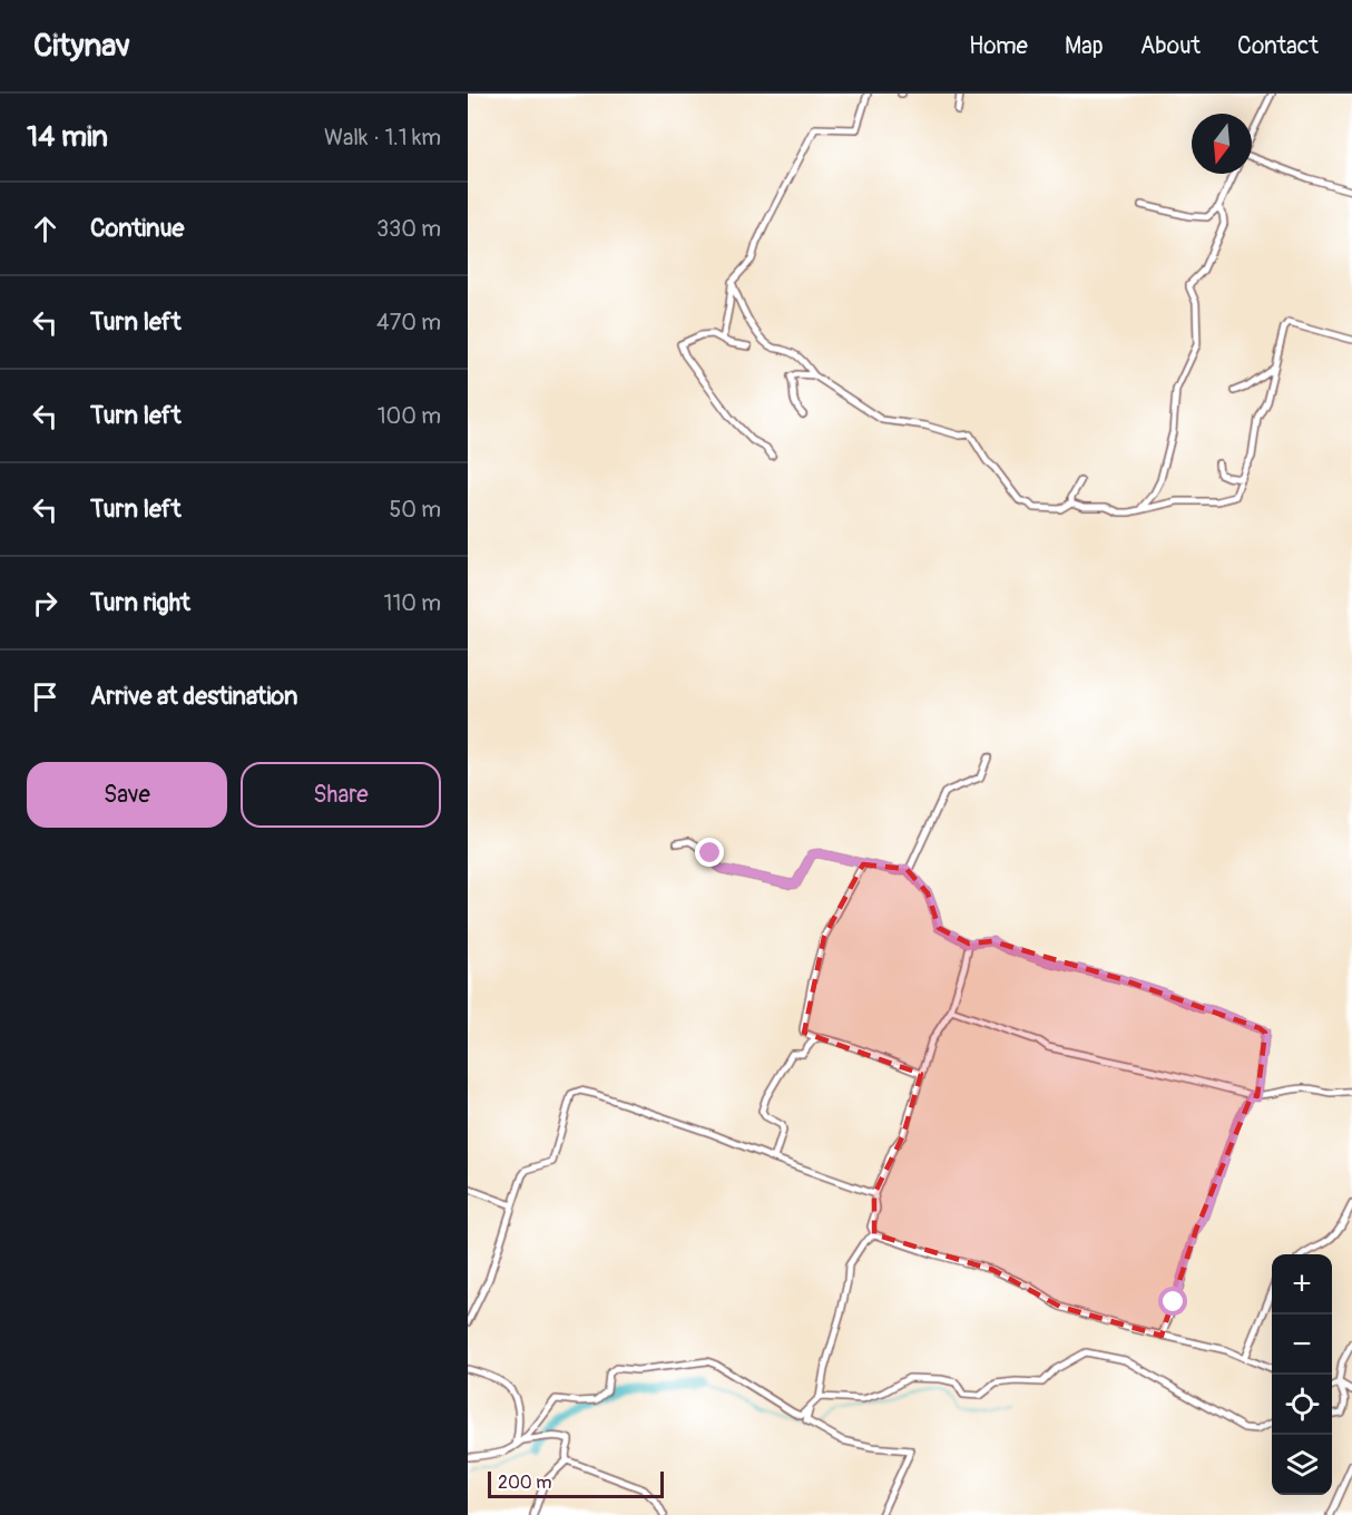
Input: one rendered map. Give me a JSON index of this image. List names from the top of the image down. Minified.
{"scale_bar":"200 m","north":"bottom","page":{"header":"Citynav","nav":["Home","Map","About","Contact"],"heading":["14 min","Walk · 1.1 km"],"list":[["Continue","330 m"],["Turn left","470 m"],["Turn left","100 m"],["Turn left","50 m"],["Turn right","110 m"],"Arrive at destination"],"buttons":["Save","Share"],"map_buttons":["+","−"],"scale":"200 m"}}
